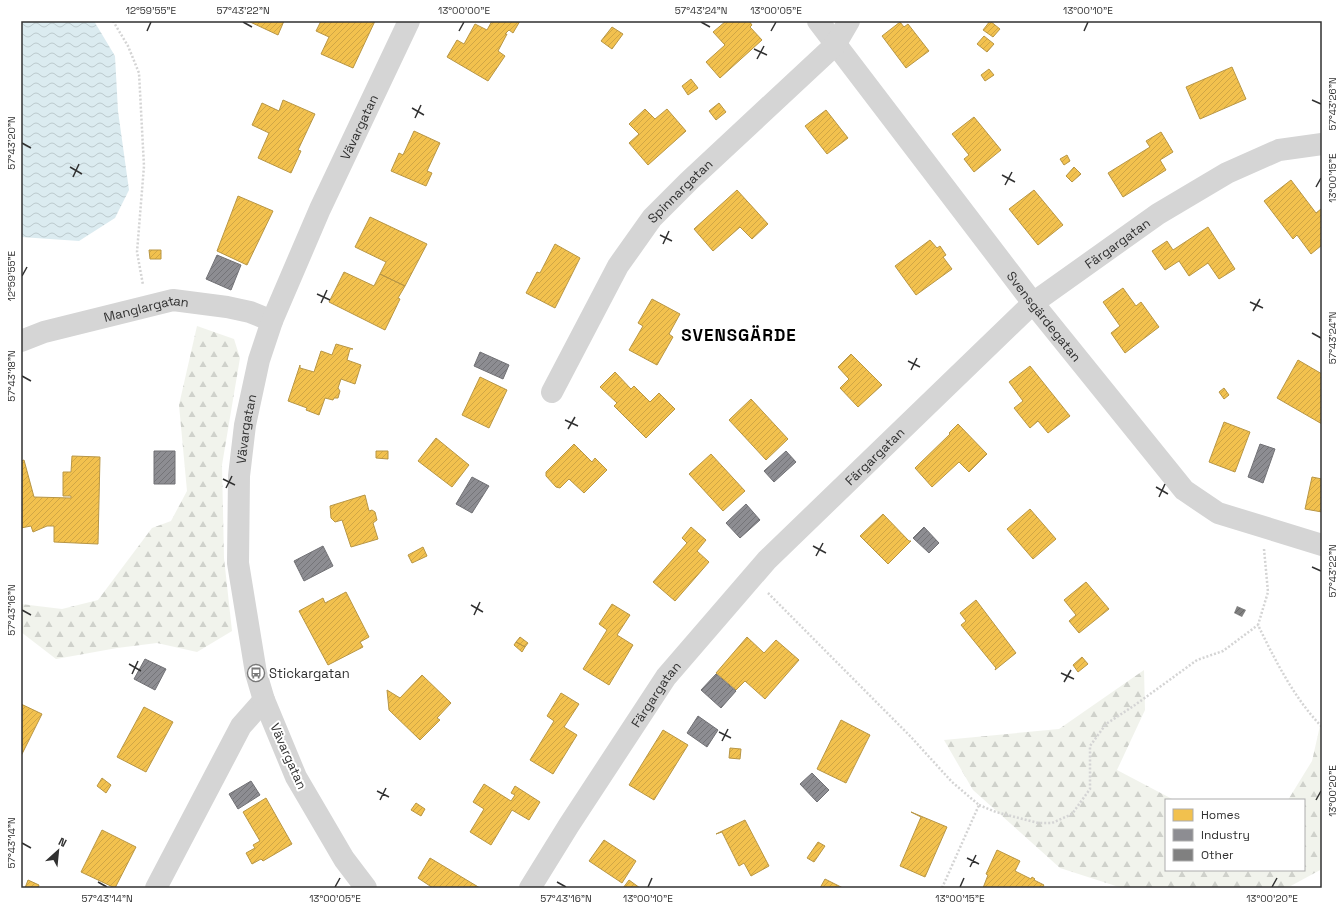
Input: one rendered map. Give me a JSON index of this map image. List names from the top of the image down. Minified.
{"streets":{"street":["Vävargatan","Spinnargatan","Färgargatan","Manglargatan","Svensgärdegatan"]},"crossings":[["Vävargatan","Manglargatan"],["Spinnargatan","Svensgärdegatan"],["Färgargatan","Svensgärdegatan"]],"districts":["SVENSGÄRDE"],"places":{"bus stop":["Stickargatan"]},"legend":["Homes","Industry","Other"],"north":"top right","coordinates":["12°59'55\"E","57°43'22\"N","13°00'00\"E","57°43'24\"N","13°00'05\"E","13°00'10\"E","57°43'26\"N","57°43'20\"N","13°00'15\"E","57°43'18\"N","57°43'16\"N","13°00'20\"E","57°43'14\"N"]}
